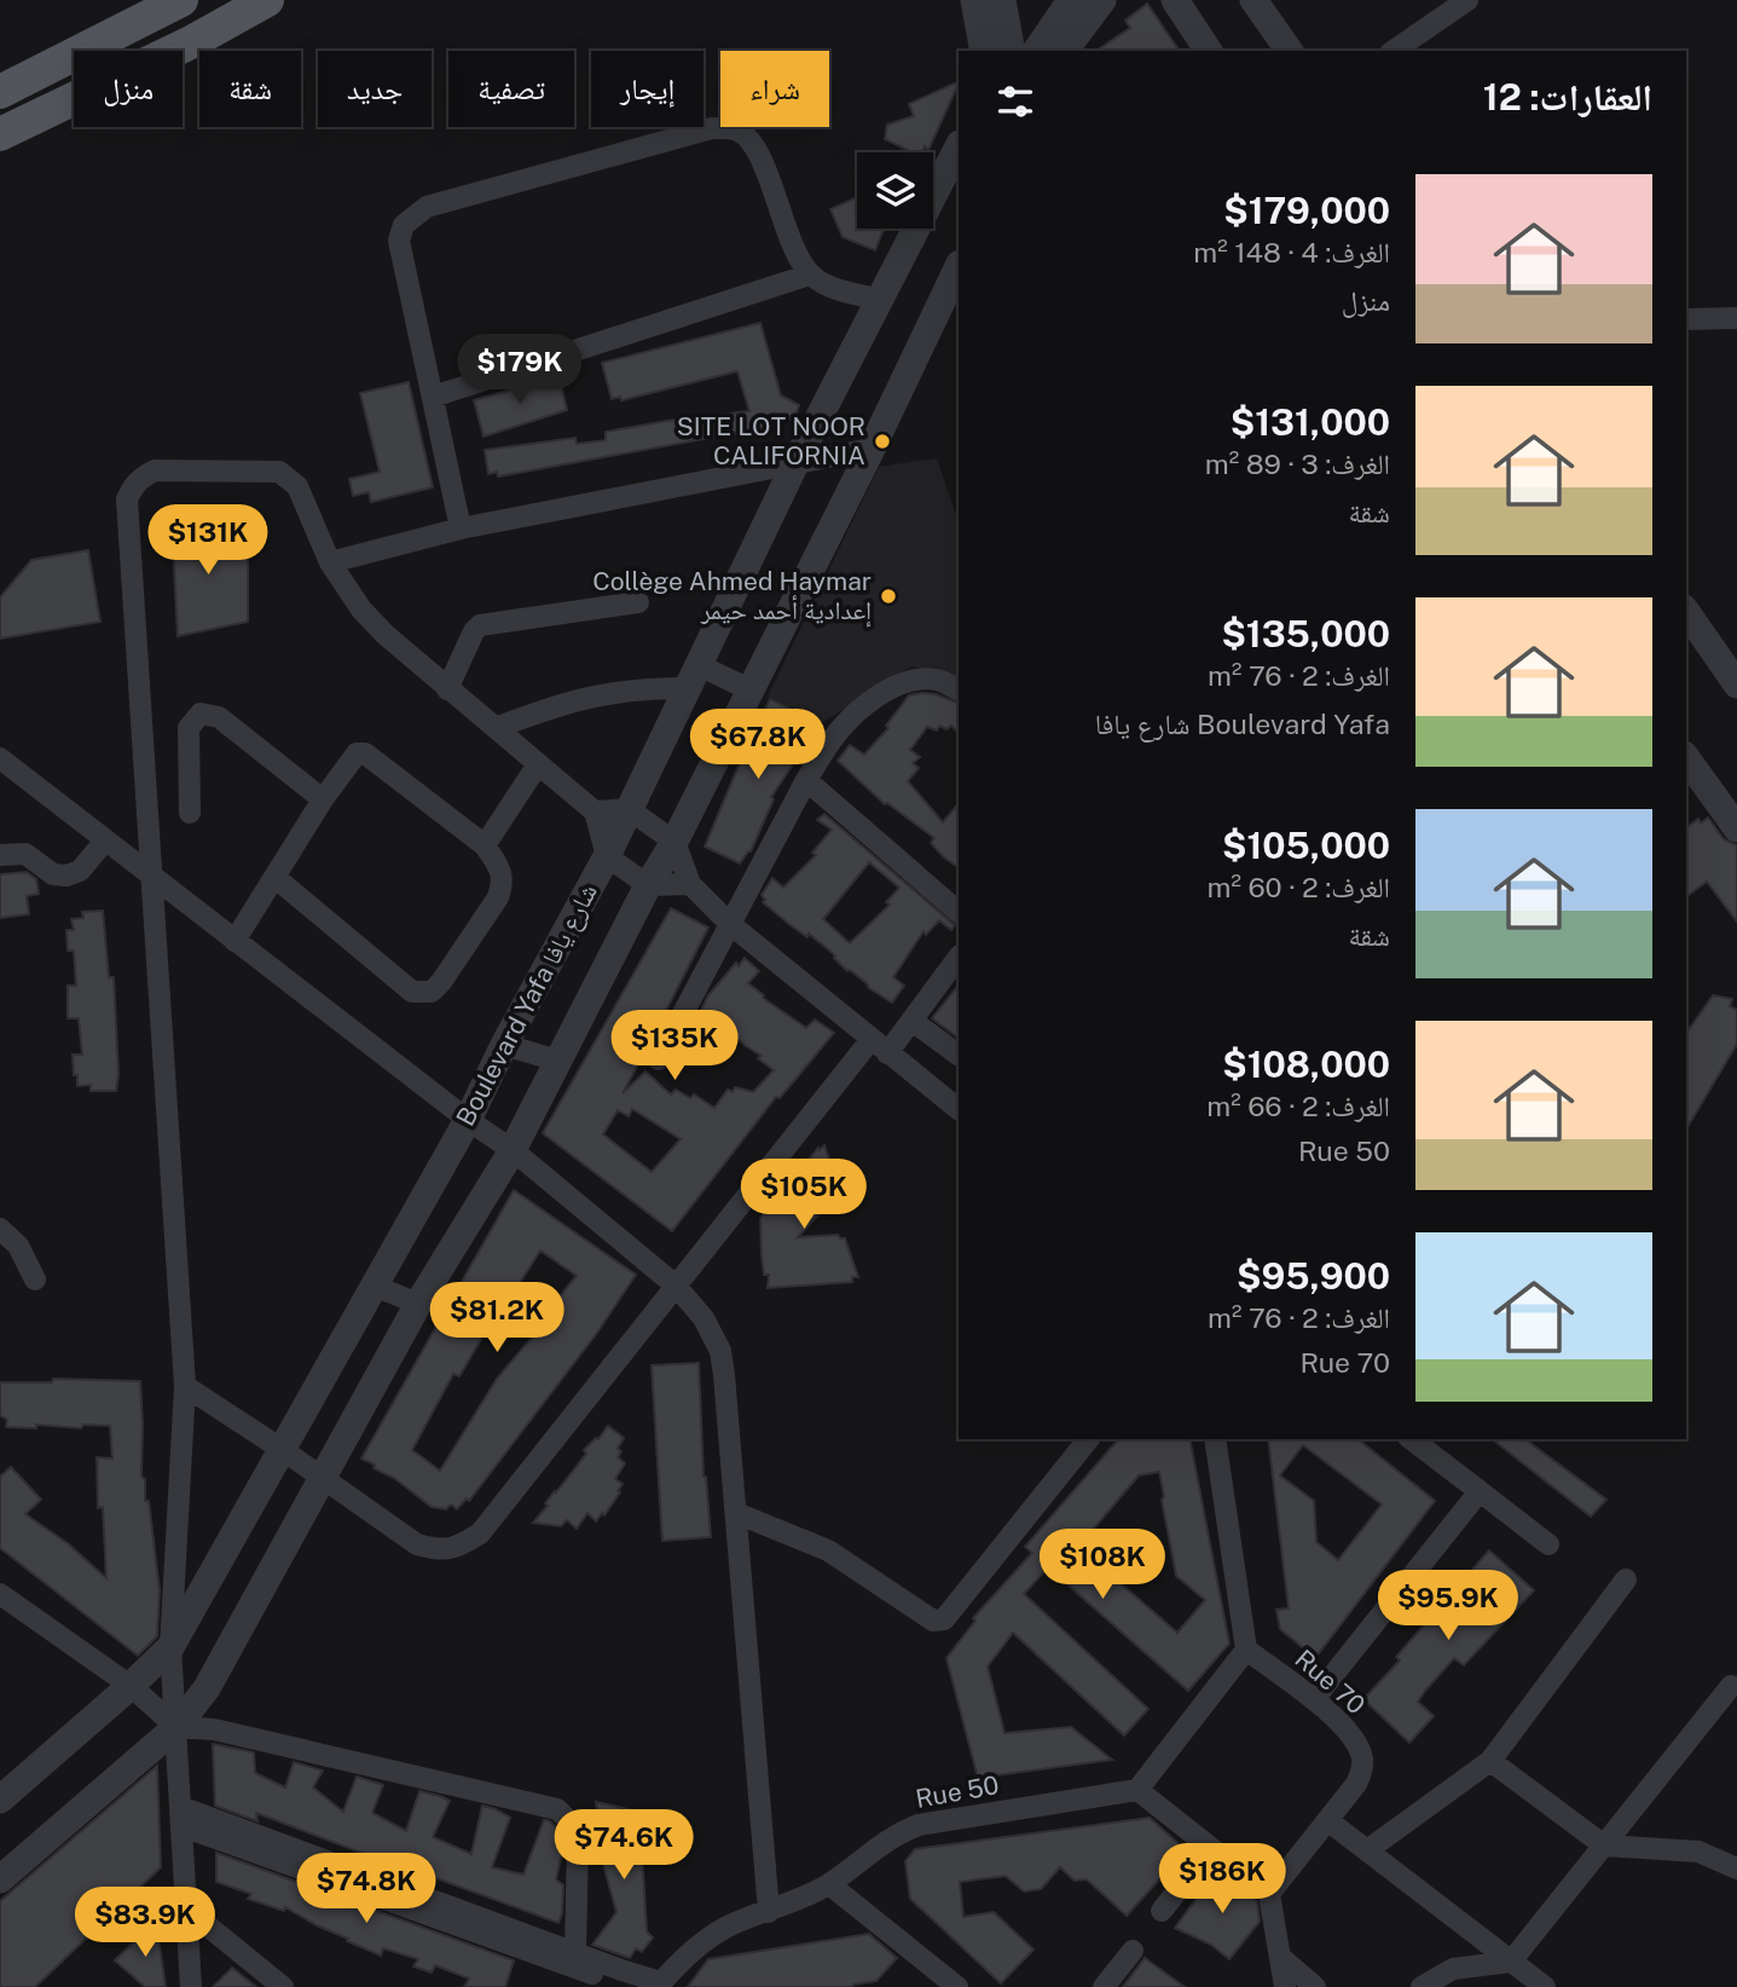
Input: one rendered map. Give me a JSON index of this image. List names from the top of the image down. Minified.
{"streets":{"street":["Boulevard Yafa شارع يافا","Rue 70","Rue 50"]},"places":["SITE LOT NOOR CALIFORNIA","Collège Ahmed Haymar إعدادية أحمد حيمر"],"page":{"chip":["شراء","إيجار","تصفية","جديد","شقة","منزل"],"heading":"العقارات: 12","list":[{"name":"$179,000","note":"الغرف: 4 · 148 m² · منزل"},{"name":"$131,000","note":"الغرف: 3 · 89 m² · شقة"},{"name":"$135,000","note":"الغرف: 2 · 76 m² · Boulevard Yafa شارع يافا"},{"name":"$105,000","note":"الغرف: 2 · 60 m² · شقة"},{"name":"$108,000","note":"الغرف: 2 · 66 m² · Rue 50"},{"name":"$95,900","note":"الغرف: 2 · 76 m² · Rue 70"}],"price":["$179K","$131K","$67.8K","$135K","$105K","$81.2K","$108K","$95.9K","$74.6K","$186K","$74.8K","$83.9K"]}}
